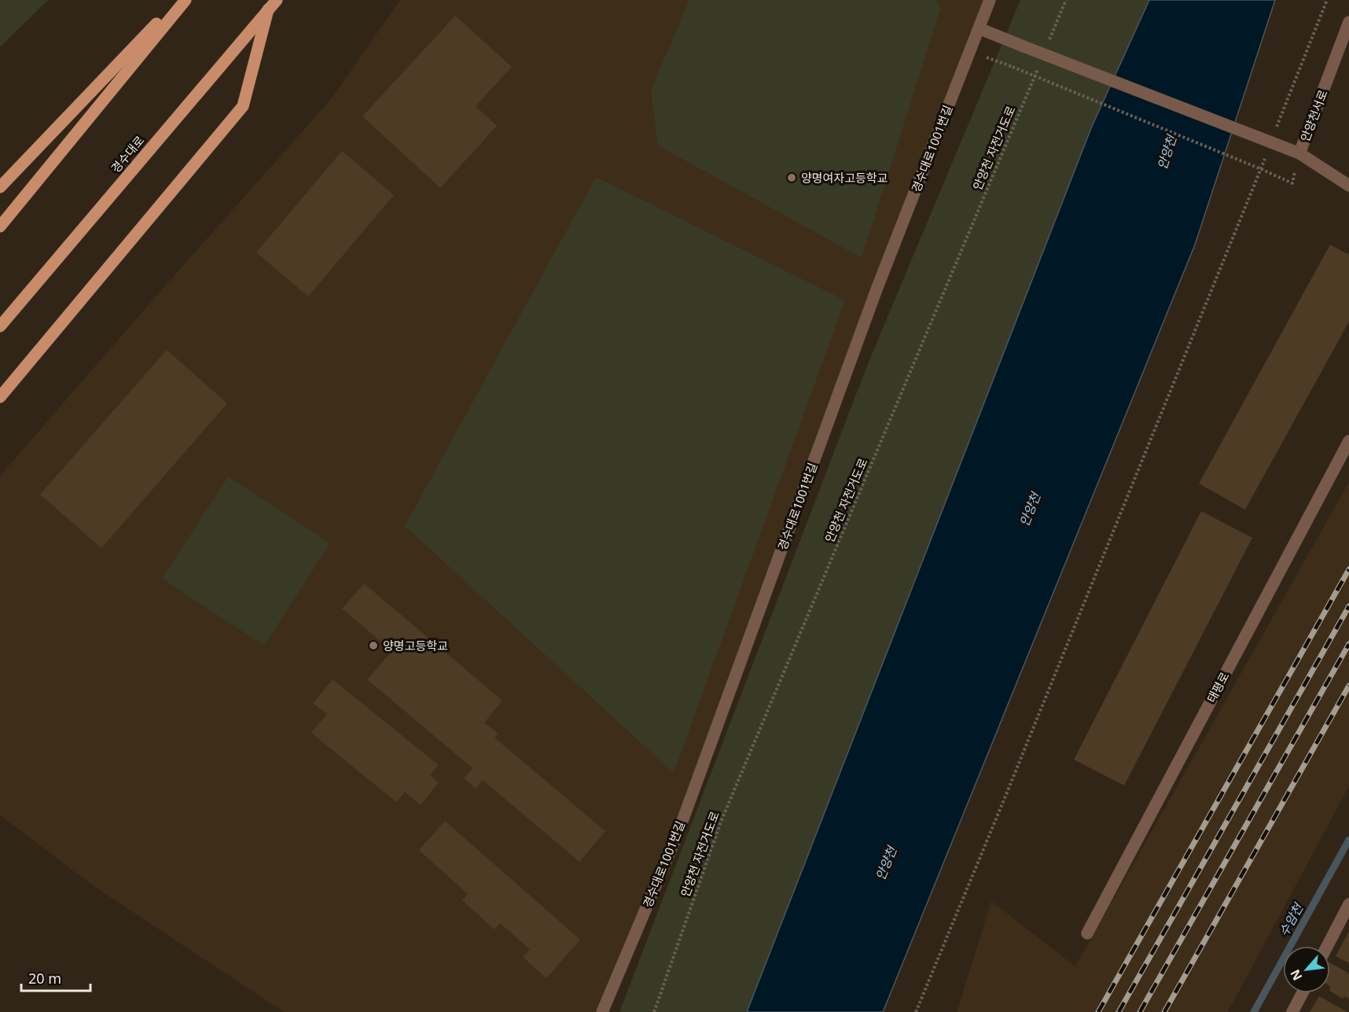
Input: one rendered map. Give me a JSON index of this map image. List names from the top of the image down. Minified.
{"streets":{"main road":["경수대로"],"street":["안양천서로","경수대로1001번길","태평로"],"path":["안양천 자전거도로"]},"water":["안양천","수암천"],"places":["양명여자고등학교","양명고등학교"],"scale_bar":"20 m","north":"bottom left"}
